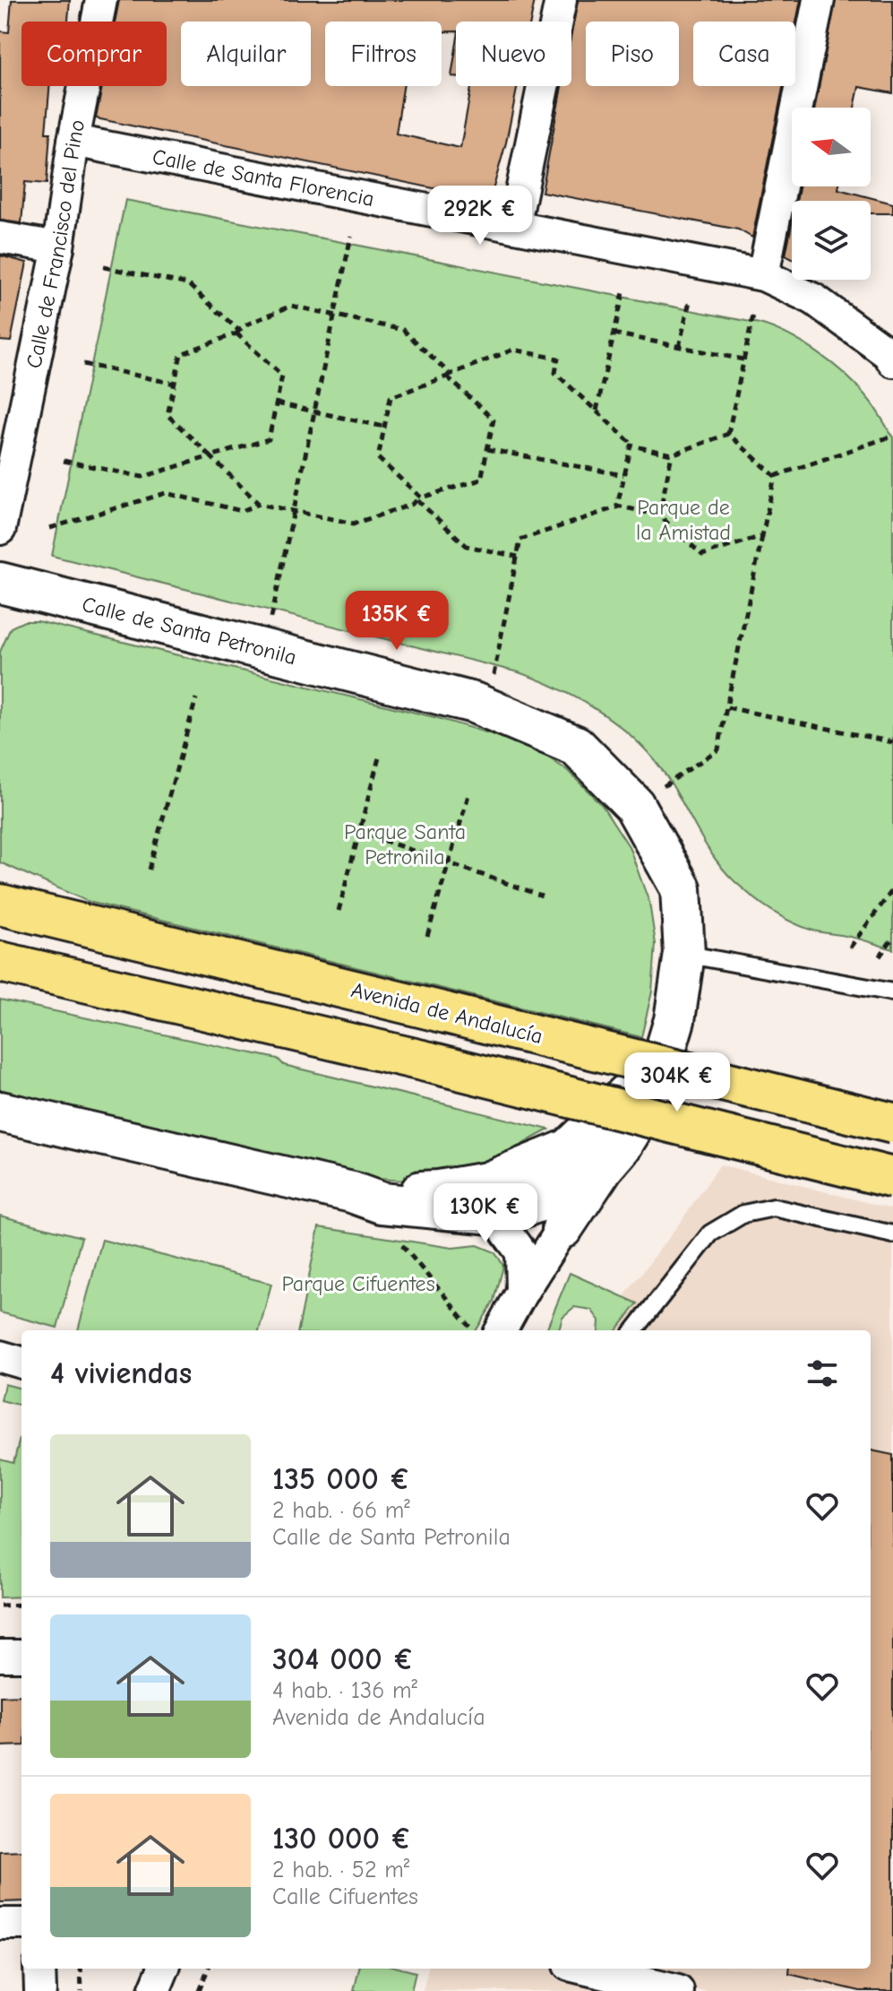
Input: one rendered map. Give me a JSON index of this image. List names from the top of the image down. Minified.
{"streets":{"main road":["Avenida de Andalucía"],"street":["Calle de Santa Florencia","Calle de Francisco del Pino","Calle de Santa Petronila"]},"crossings":[["Calle de Santa Florencia","Calle de Francisco del Pino"]],"parks":["Parque de la Amistad","Parque Santa Petronila","Parque Cifuentes"],"north":"left","page":{"chip":["Comprar","Alquilar","Filtros","Nuevo","Piso","Casa"],"price":["292K €","135K €","304K €","130K €"],"heading":"4 viviendas","list":[{"name":"135 000 €","note":"2 hab. · 66 m² · Calle de Santa Petronila"},{"name":"304 000 €","note":"4 hab. · 136 m² · Avenida de Andalucía"},{"name":"130 000 €","note":"2 hab. · 52 m² · Calle Cifuentes"}]}}
